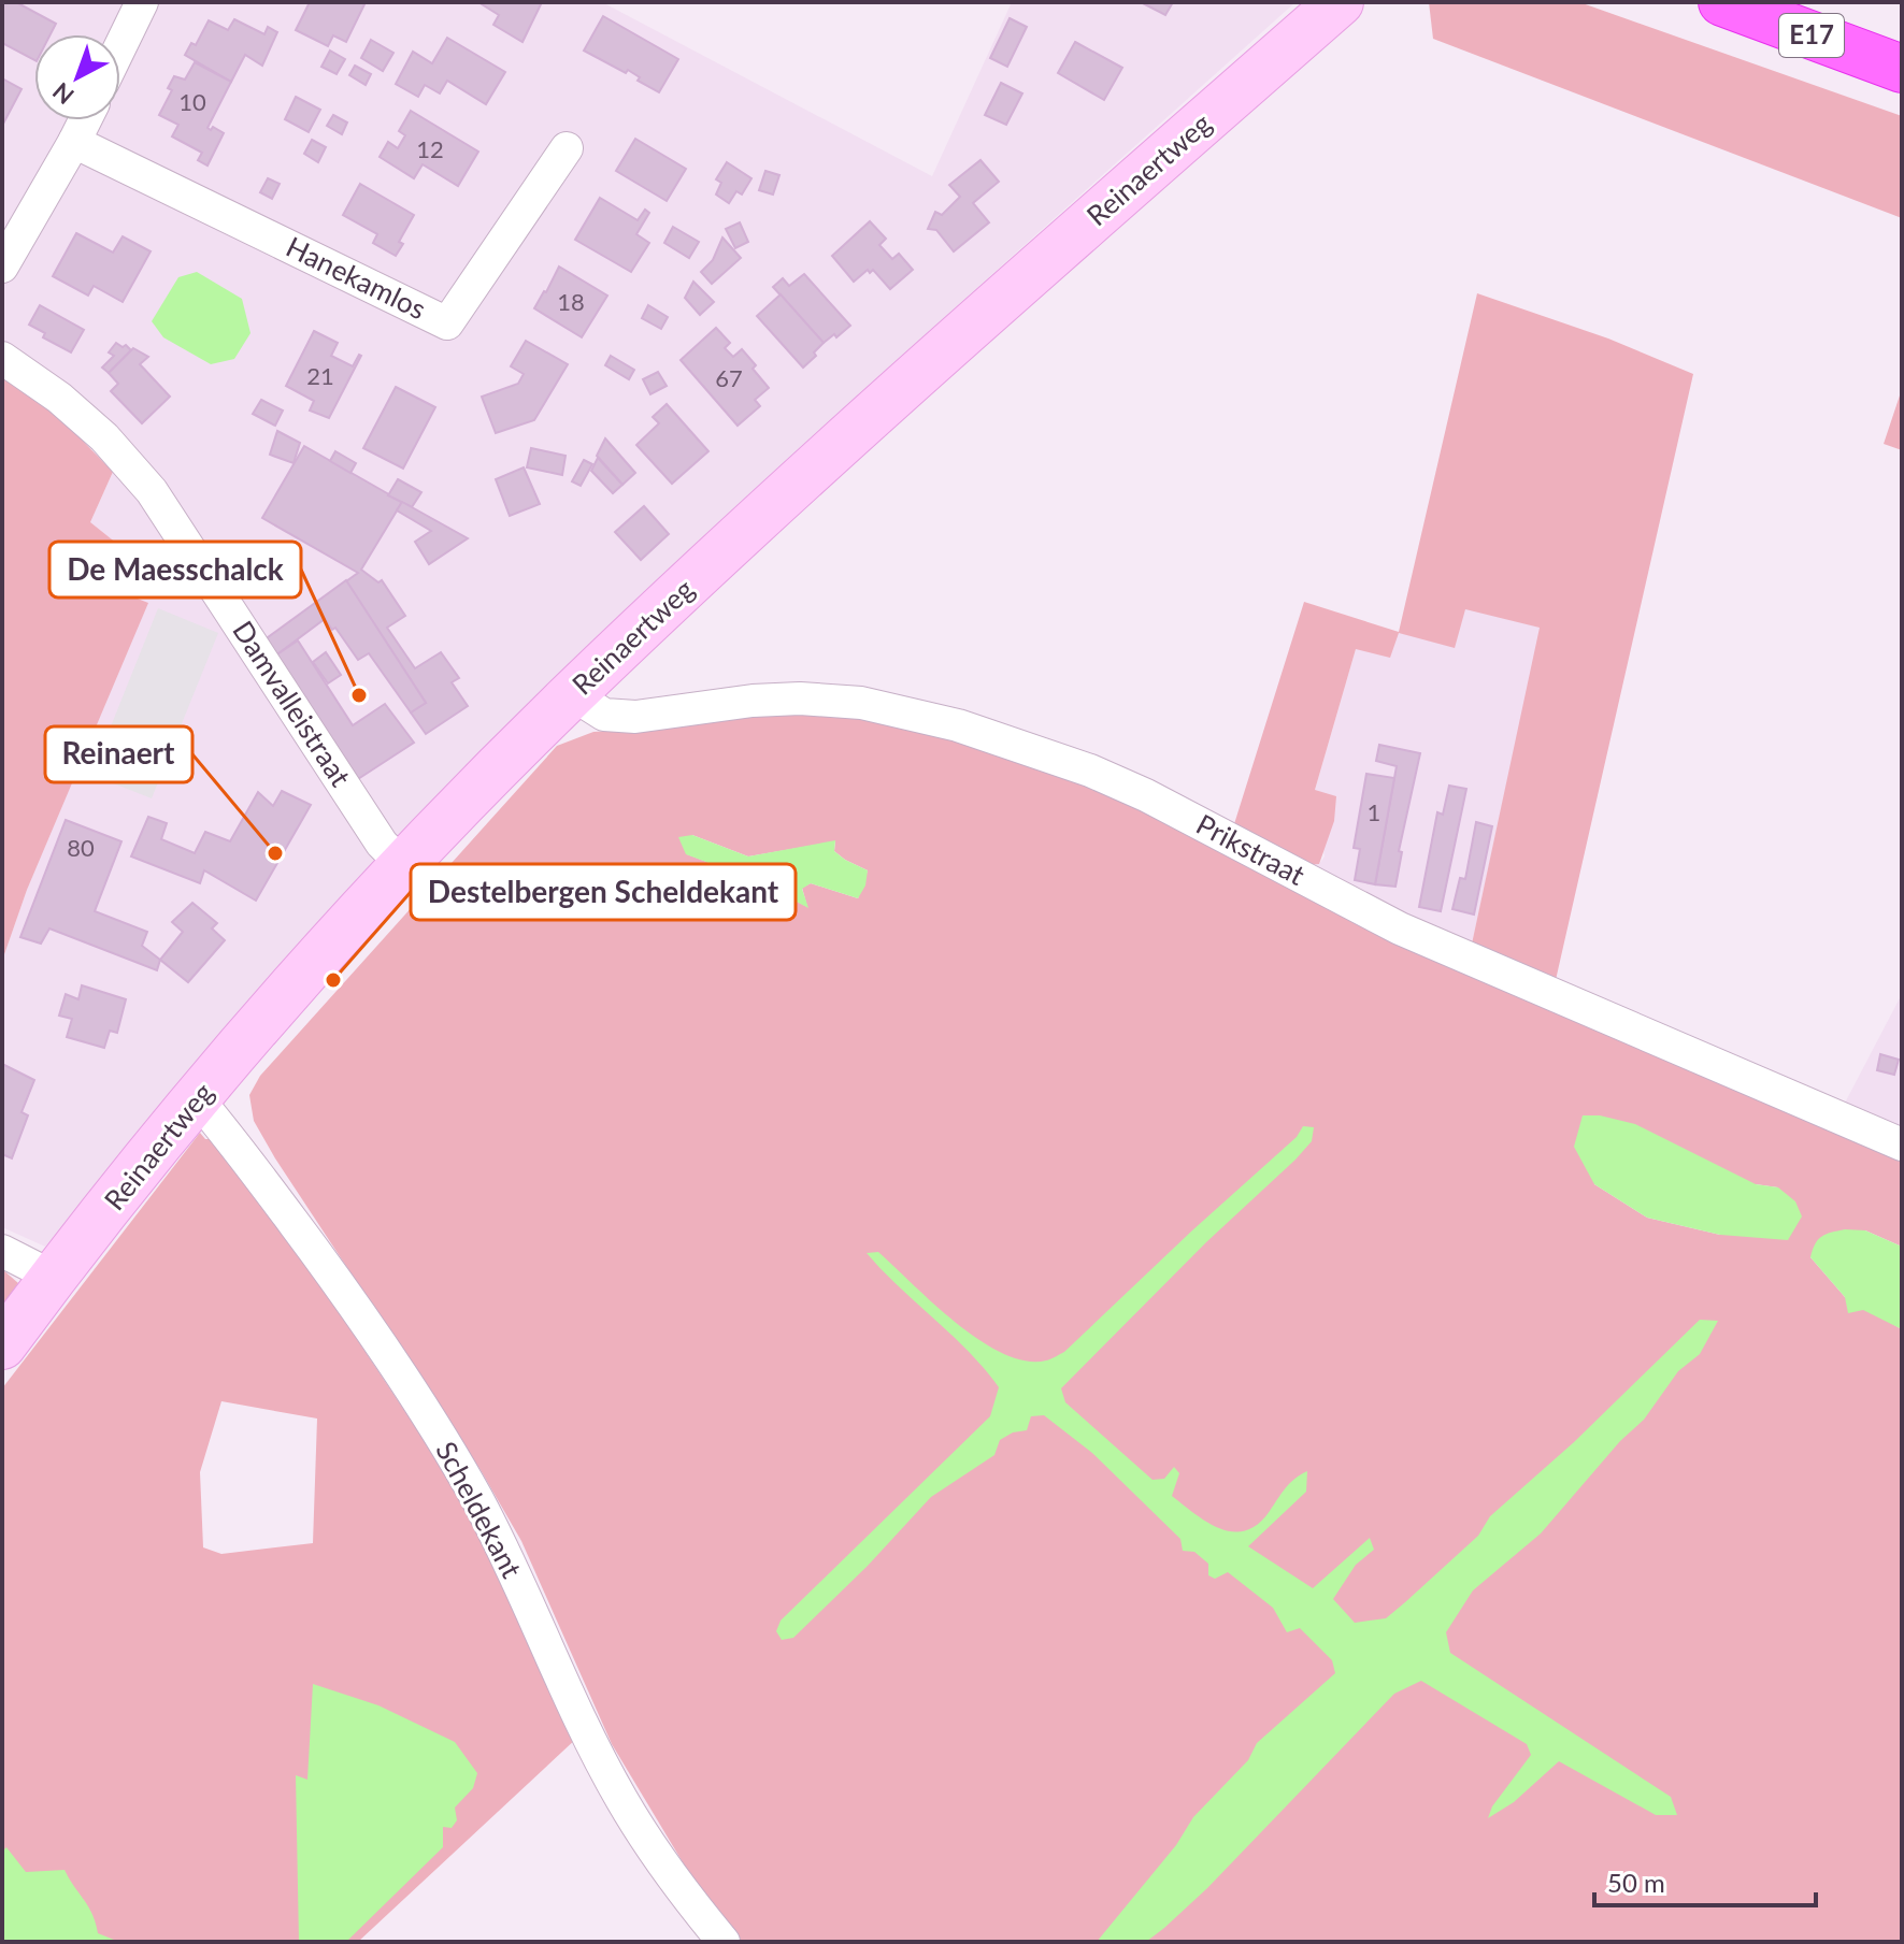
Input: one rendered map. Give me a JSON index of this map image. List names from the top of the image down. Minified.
{"streets":{"highway":["E17"],"main road":["Reinaertweg"],"street":["Hanekamlos","Damvalleistraat","Prikstraat","Scheldekant"]},"crossings":[["Reinaertweg","Damvalleistraat"],["Reinaertweg","Prikstraat"],["Reinaertweg","Scheldekant"]],"places":["De Maesschalck","Reinaert","Destelbergen Scheldekant"],"house_numbers":["10","12","18","21","67","1","80"],"scale_bar":"50 m","north":"bottom left"}
